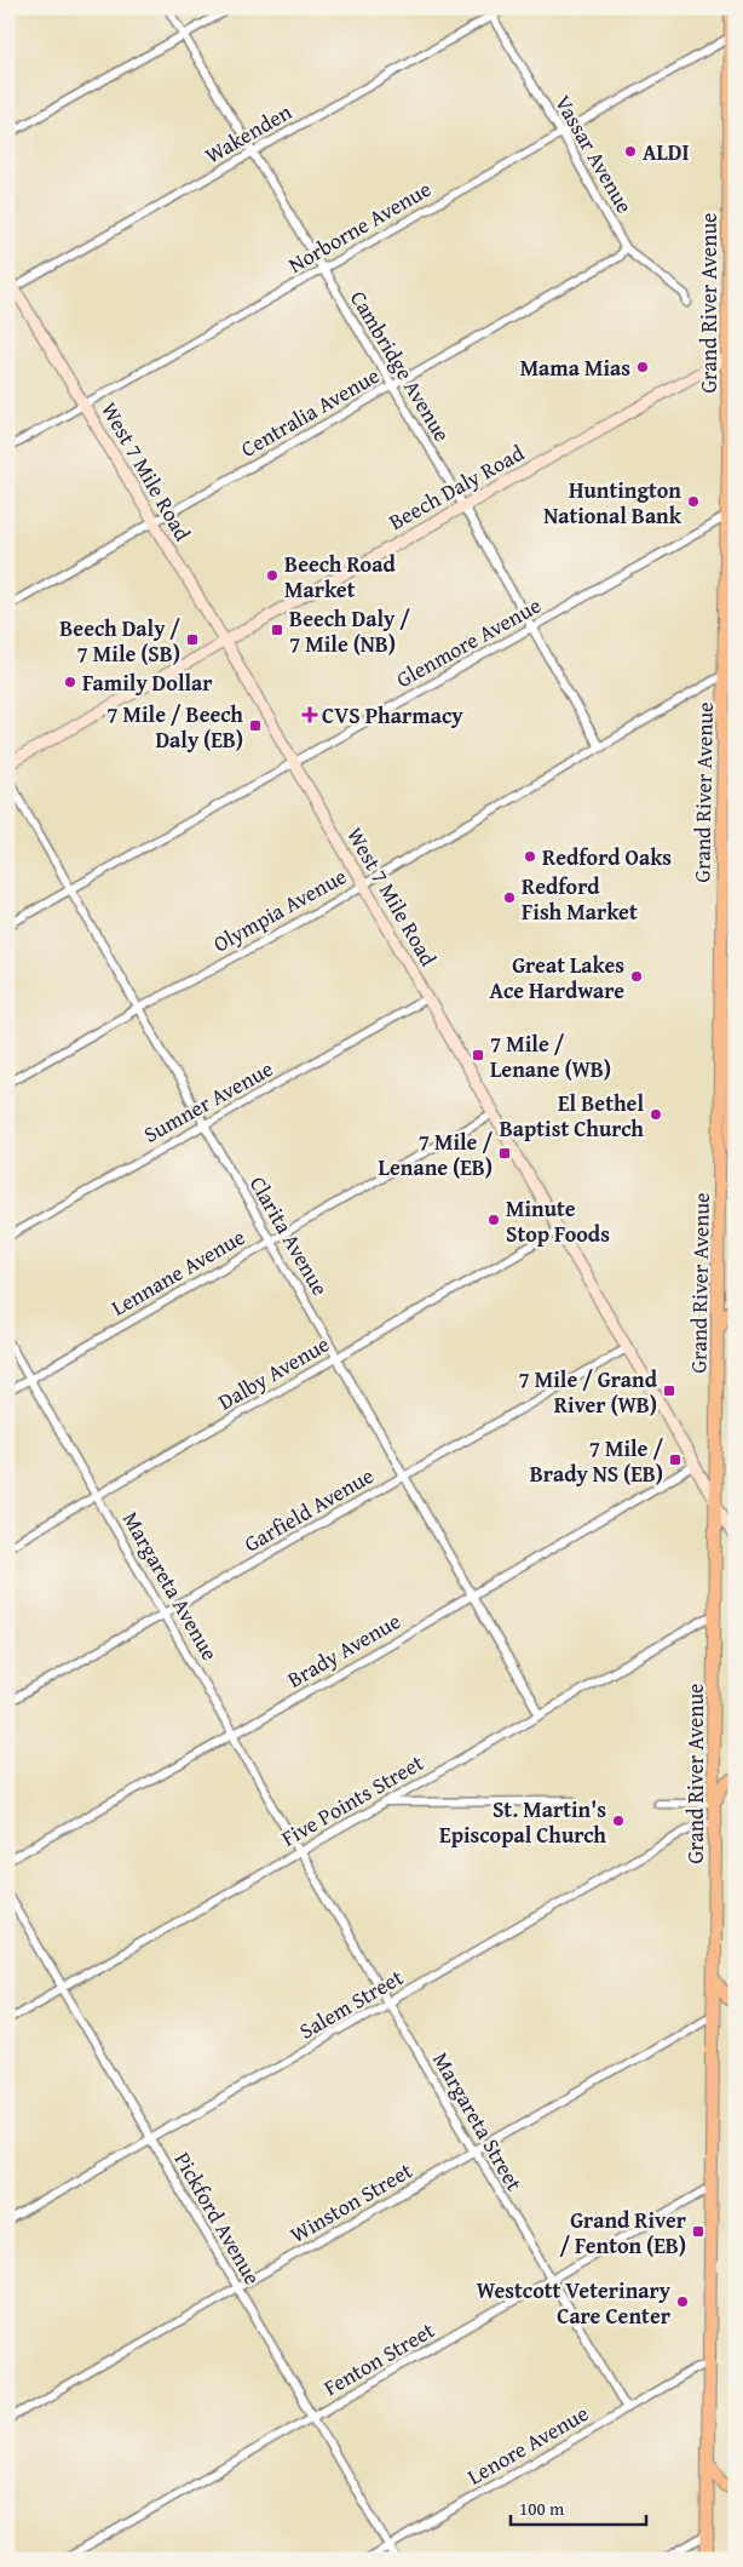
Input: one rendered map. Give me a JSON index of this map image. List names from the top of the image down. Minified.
{"streets":{"main road":["Grand River Avenue","West 7 Mile Road","Beech Daly Road"],"street":["Wakenden","Vassar Avenue","Norborne Avenue","Cambridge Avenue","Centralia Avenue","Glenmore Avenue","Olympia Avenue","Sumner Avenue","Clarita Avenue","Lennane Avenue","Dalby Avenue","Garfield Avenue","Margareta Avenue","Brady Avenue","Five Points Street","Salem Street","Margareta Street","Winston Street","Pickford Avenue","Fenton Street","Lenore Avenue"]},"crossings":[["Wakenden","Vassar Avenue"],["Wakenden","Cambridge Avenue"],["Wakenden","West 7 Mile Road"],["Vassar Avenue","Norborne Avenue"],["Vassar Avenue","Centralia Avenue"],["Norborne Avenue","Grand River Avenue"],["Norborne Avenue","Cambridge Avenue"],["Norborne Avenue","West 7 Mile Road"],["Grand River Avenue","West 7 Mile Road"],["Grand River Avenue","Beech Daly Road"],["Grand River Avenue","Glenmore Avenue"],["Grand River Avenue","Olympia Avenue"],["Grand River Avenue","Five Points Street"],["Grand River Avenue","Salem Street"],["Grand River Avenue","Winston Street"],["Grand River Avenue","Fenton Street"],["Grand River Avenue","Lenore Avenue"],["Cambridge Avenue","Centralia Avenue"],["Cambridge Avenue","Beech Daly Road"],["Cambridge Avenue","Glenmore Avenue"],["Cambridge Avenue","Olympia Avenue"],["Centralia Avenue","West 7 Mile Road"],["West 7 Mile Road","Beech Daly Road"],["West 7 Mile Road","Glenmore Avenue"],["West 7 Mile Road","Olympia Avenue"],["West 7 Mile Road","Sumner Avenue"],["West 7 Mile Road","Lennane Avenue"],["West 7 Mile Road","Dalby Avenue"],["West 7 Mile Road","Garfield Avenue"],["West 7 Mile Road","Brady Avenue"],["Glenmore Avenue","Clarita Avenue"],["Olympia Avenue","Clarita Avenue"],["Sumner Avenue","Clarita Avenue"],["Clarita Avenue","Lennane Avenue"],["Clarita Avenue","Dalby Avenue"],["Clarita Avenue","Garfield Avenue"],["Clarita Avenue","Brady Avenue"],["Clarita Avenue","Five Points Street"],["Lennane Avenue","Margareta Avenue"],["Dalby Avenue","Margareta Avenue"],["Garfield Avenue","Margareta Avenue"],["Margareta Avenue","Brady Avenue"],["Margareta Avenue","Five Points Street"],["Margareta Avenue","Margareta Street"],["Five Points Street","Margareta Street"],["Five Points Street","Pickford Avenue"],["Salem Street","Margareta Street"],["Salem Street","Pickford Avenue"],["Margareta Street","Winston Street"],["Margareta Street","Fenton Street"],["Margareta Street","Lenore Avenue"],["Winston Street","Pickford Avenue"],["Pickford Avenue","Fenton Street"],["Pickford Avenue","Lenore Avenue"]],"places":{"other":["ALDI","Mama Mias","Huntington National Bank","Beech Road Market","Family Dollar","Redford Oaks","Redford Fish Market","Great Lakes Ace Hardware","El Bethel Baptist Church","Minute Stop Foods","St. Martin's Episcopal Church","Westcott Veterinary Care Center"],"transit":["Beech Daly / 7 Mile (NB)","Beech Daly / 7 Mile (SB)","7 Mile / Beech Daly (EB)","7 Mile / Lenane (WB)","7 Mile / Lenane (EB)","7 Mile / Grand River (WB)","7 Mile / Brady NS (EB)","Grand River / Fenton (EB)"],"health":["CVS Pharmacy"]},"scale_bar":"100 m"}
